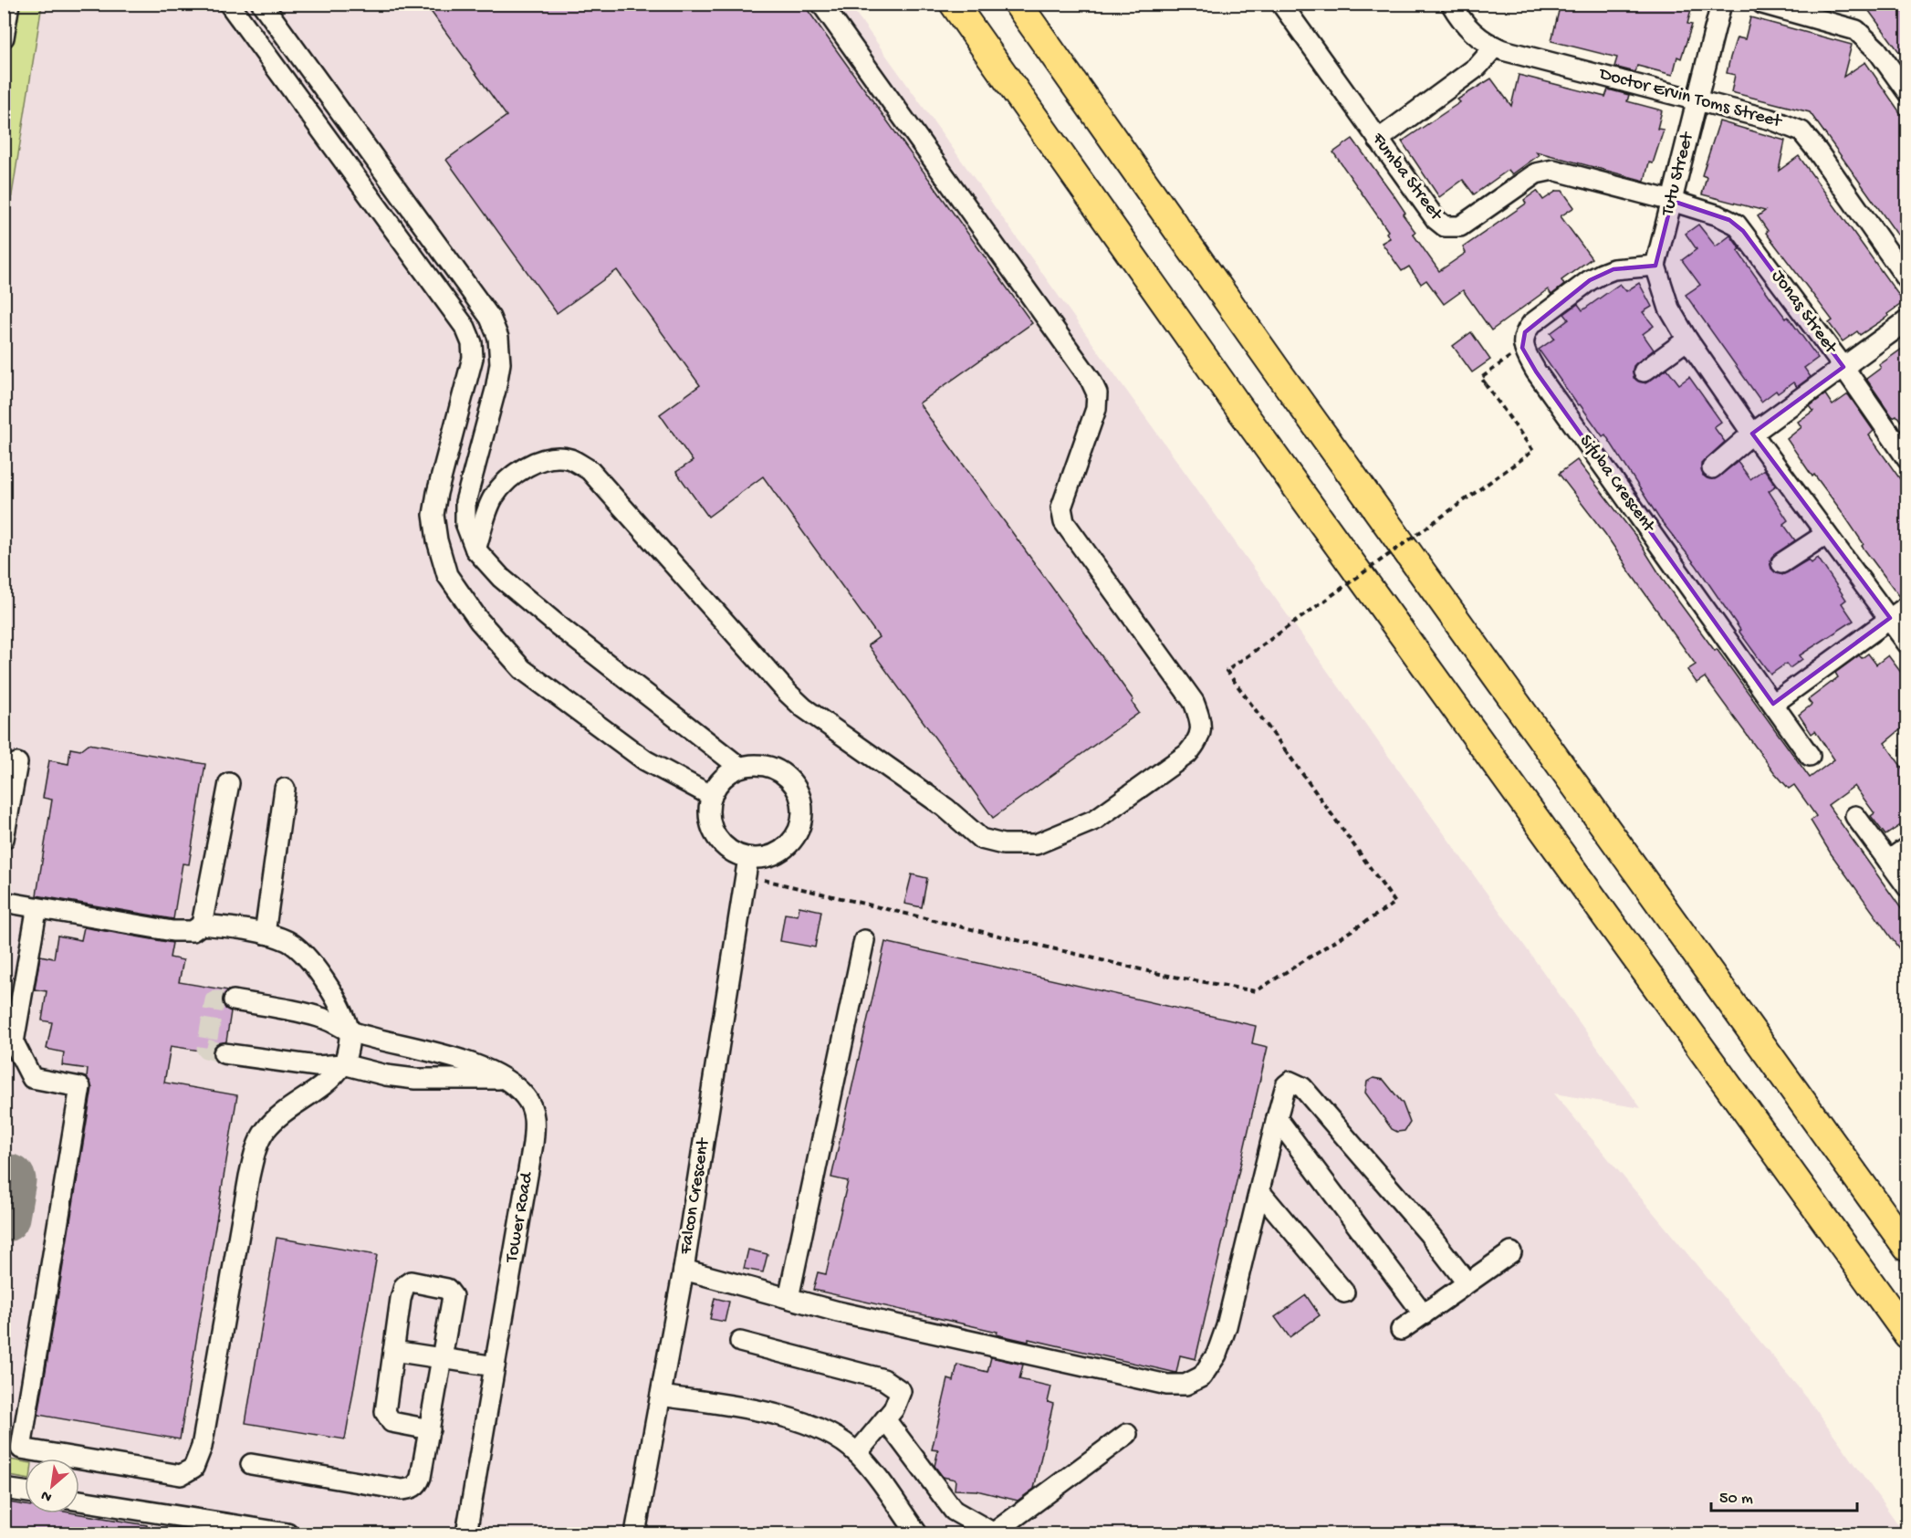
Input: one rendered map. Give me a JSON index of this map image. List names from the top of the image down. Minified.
{"streets":{"street":["Doctor Ervin Toms Street","Tutu Street","Fumba Street","Jonas Street","Sifuba Crescent","Falcon Crescent","Tower Road"]},"crossings":[["Doctor Ervin Toms Street","Tutu Street"],["Tutu Street","Fumba Street"],["Tutu Street","Jonas Street"],["Fumba Street","Jonas Street"]],"scale_bar":"50 m","north":"bottom left"}
